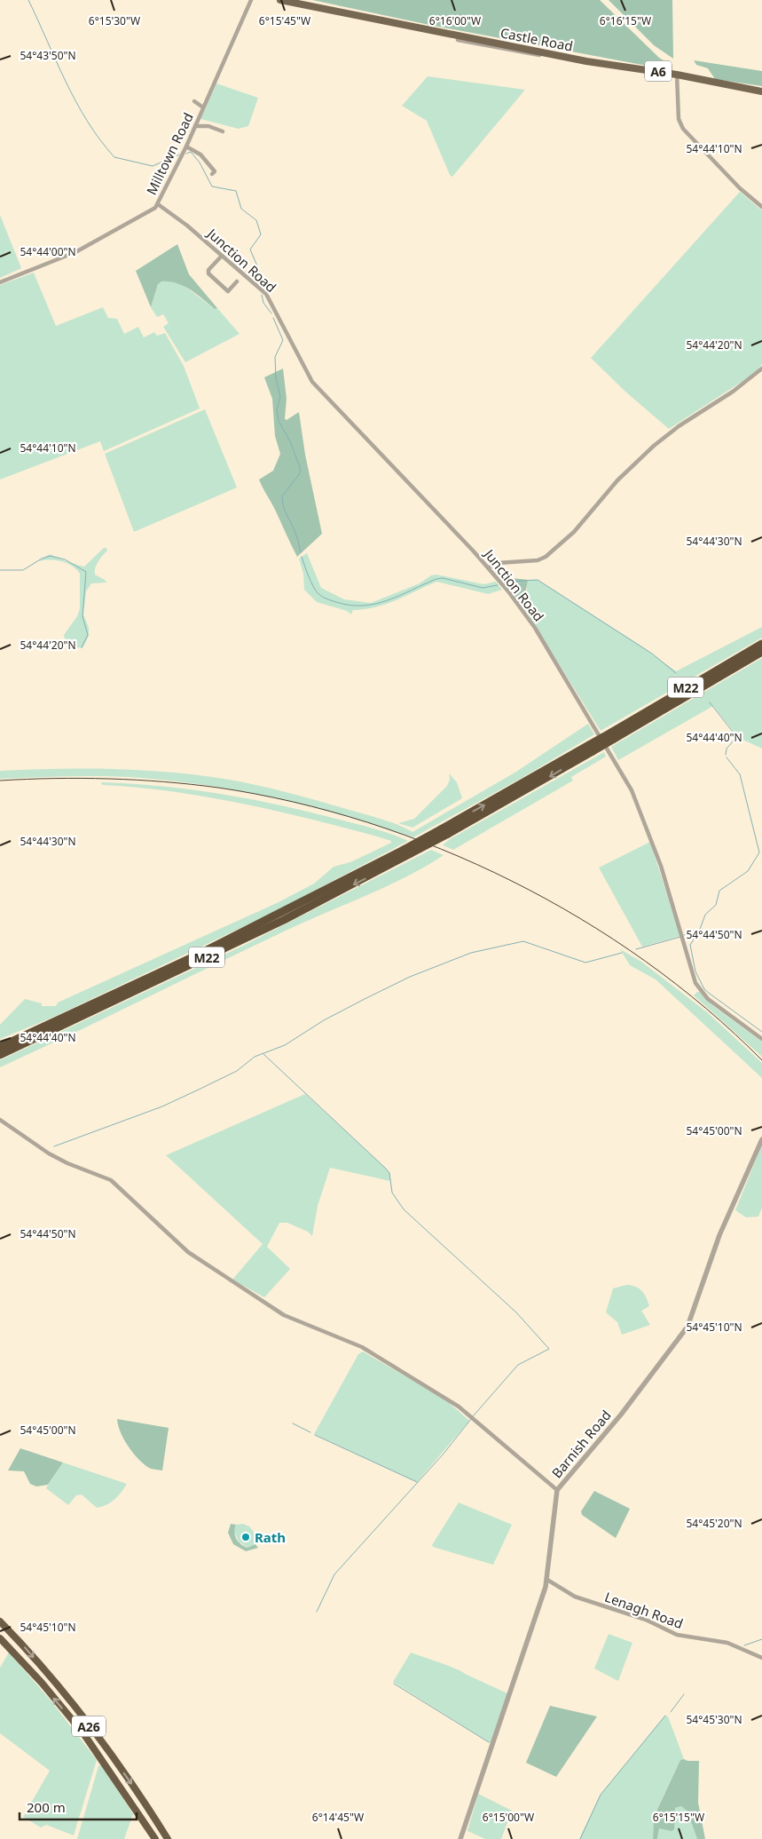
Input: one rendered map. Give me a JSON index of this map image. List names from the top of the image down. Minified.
{"streets":{"highway":["M22","A26"],"main road":["Castle Road","A6"],"street":["Milltown Road","Junction Road","Barnish Road","Lenagh Road"]},"crossings":[["Milltown Road","Junction Road"],["Barnish Road","Lenagh Road"]],"places":["Rath"],"scale_bar":"200 m","coordinates":["6°15'45\"W","6°16'15\"W","6°15'30\"W","6°16'00\"W","54°43'50\"N","54°44'10\"N","54°44'00\"N","54°44'20\"N","54°44'30\"N","54°44'40\"N","54°44'50\"N","54°45'00\"N","54°45'10\"N","54°45'20\"N","54°45'30\"N","6°14'45\"W","6°15'00\"W","6°15'15\"W"]}
